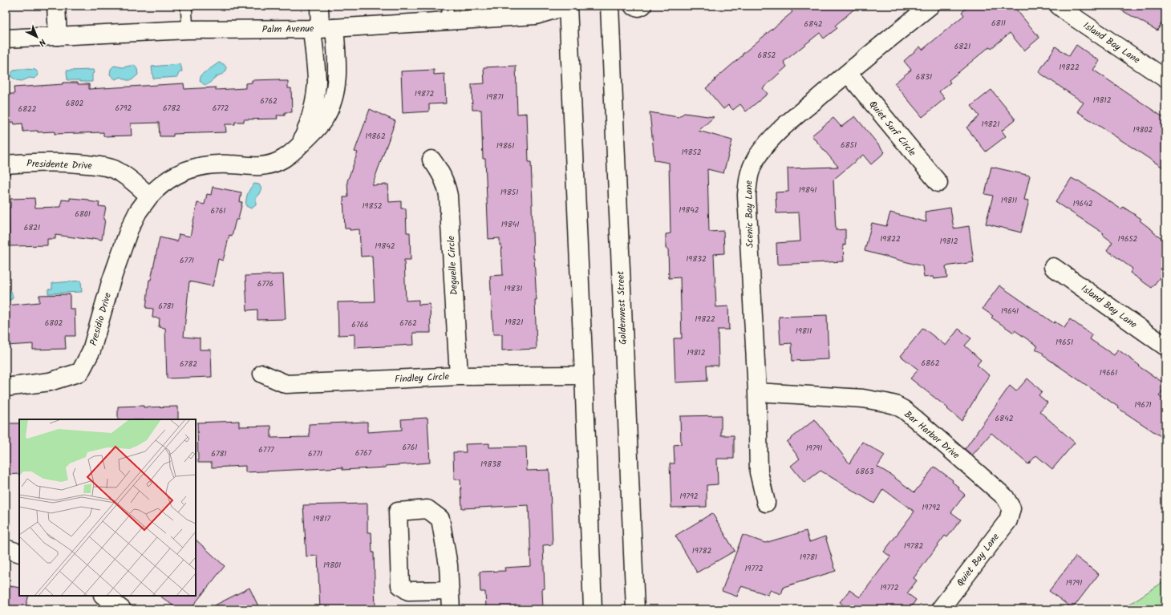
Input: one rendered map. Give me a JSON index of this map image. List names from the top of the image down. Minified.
{"streets":{"street":["Palm Avenue","Island Bay Lane","Quiet Surf Circle","Presidente Drive","Scenic Bay Lane","Deguelle Circle","Goldenwest Street","Presidio Drive","Findley Circle","Bar Harbor Drive","Quiet Bay Lane"]},"crossings":[["Quiet Surf Circle","Scenic Bay Lane"],["Presidente Drive","Presidio Drive"],["Scenic Bay Lane","Bar Harbor Drive"],["Deguelle Circle","Findley Circle"],["Bar Harbor Drive","Quiet Bay Lane"]],"house_numbers":["6811","6842","6821","6852","19822","6831","19872","19871","19812","6762","6802","6792","6782","6772","6822","19821","19802","19862","6851","19861","19852","19841","19851","19811","19642","19852","19842","6761","6801","19841","6821","19822","19652","19812","19842","19832","6771","6776","19831","6781","19641","19822","19821","6802","6762","6766","19811","19651","19812","6862","6782","19661","19671","6842","6761","19791","6777","6767","6781","6771","19838","6863","19792","19792","19817","19782","19782","19781","19801","19772","19791","19772"],"north":"bottom right"}
